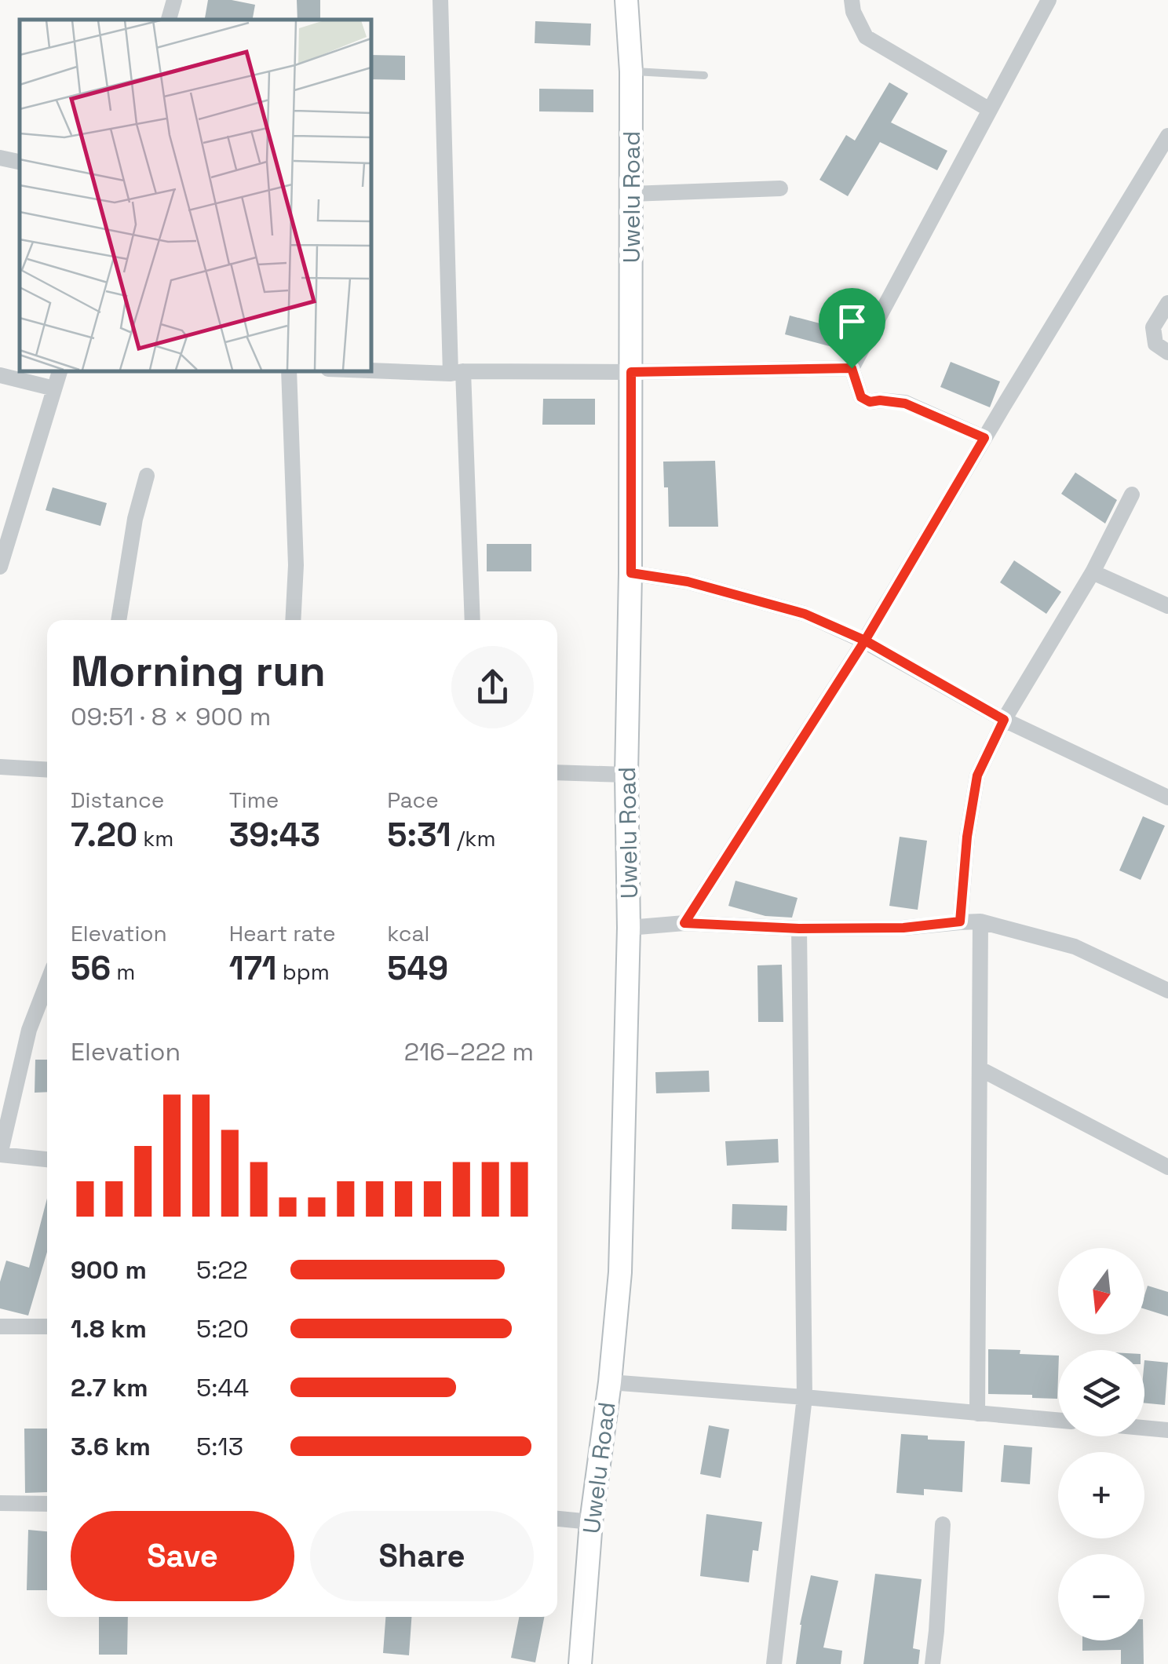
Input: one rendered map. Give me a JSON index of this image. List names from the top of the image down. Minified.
{"streets":{"street":["Uwelu Road"]},"north":"bottom","page":{"heading":["Morning run","09:51 · 8 × 900 m"],"stats":[["Distance","7.20 km"],["Time","39:43"],["Pace","5:31 /km"],["Elevation","56 m"],["Heart rate","171 bpm"],["kcal","549"]],"chart":["Elevation","216–222 m"],"list":[{"name":"900 m","note":"5:22"},{"name":"1.8 km","note":"5:20"},{"name":"2.7 km","note":"5:44"},{"name":"3.6 km","note":"5:13"}],"map_buttons":["+","−"],"buttons":["Save","Share"]}}
